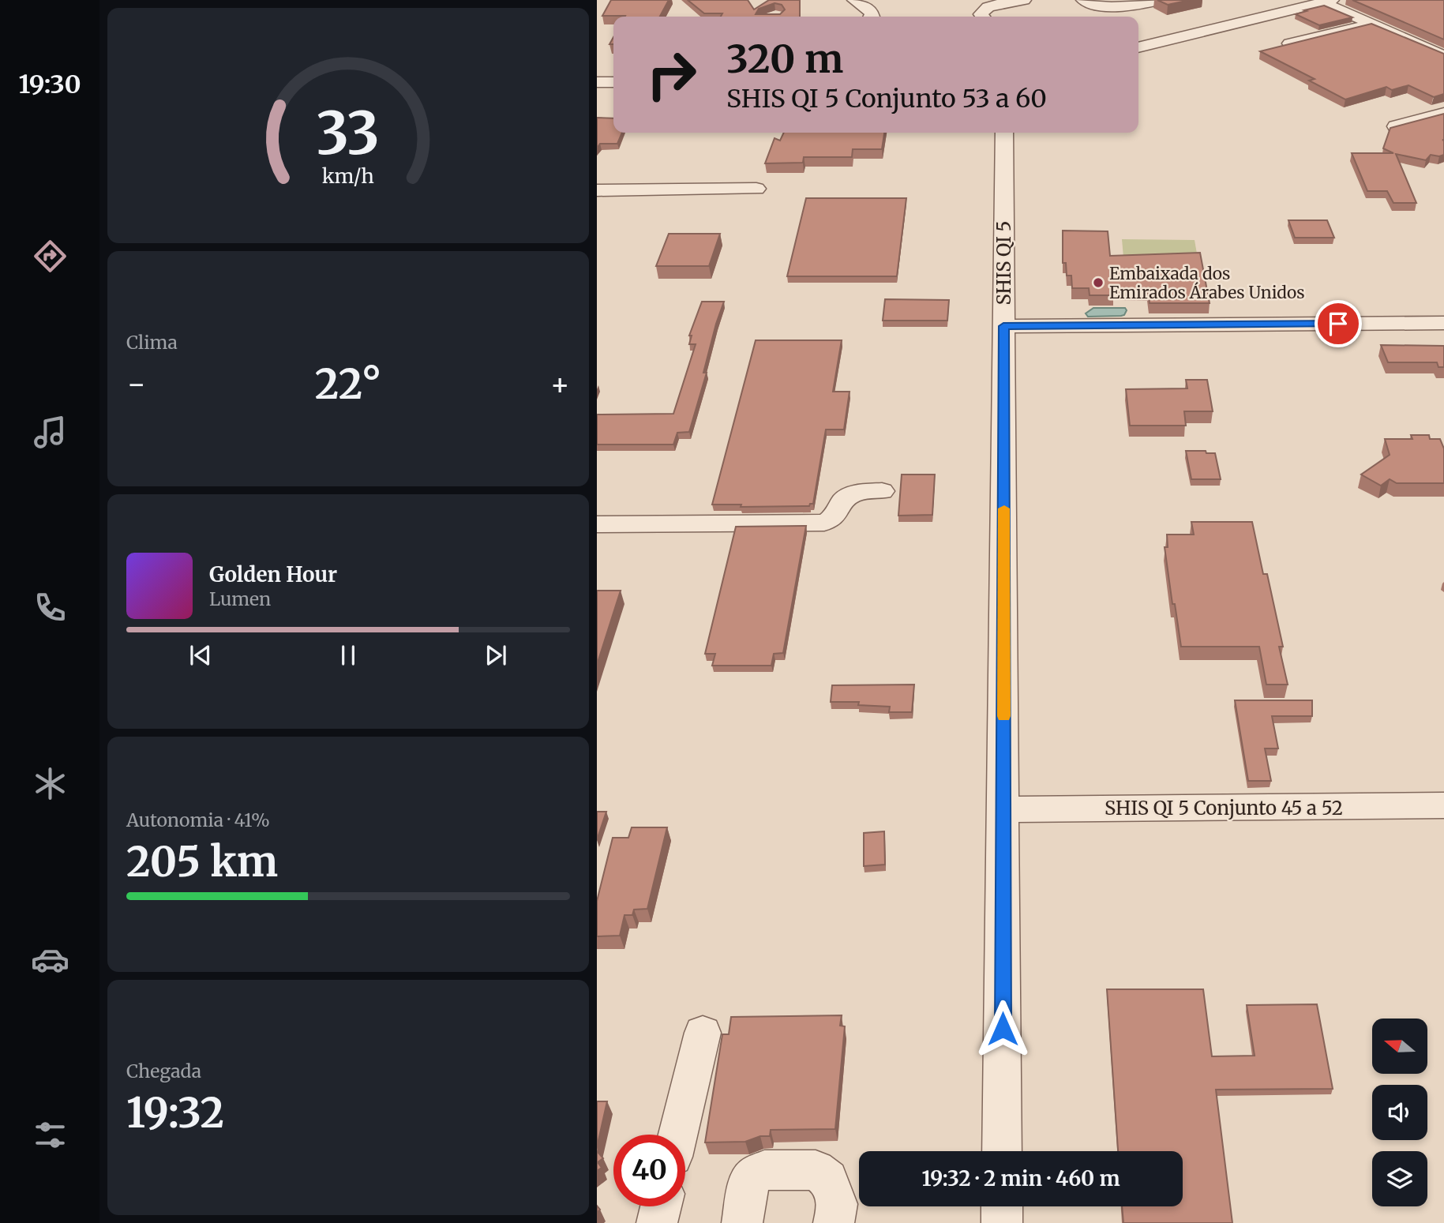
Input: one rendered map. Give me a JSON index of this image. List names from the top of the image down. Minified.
{"streets":{"street":["SHIS QI 5","SHIS QI 5 Conjunto 45 a 52"]},"crossings":[["SHIS QI 5","SHIS QI 5 Conjunto 45 a 52"]],"places":["Embaixada dos Emirados Árabes Unidos"],"north":"left","page":{"tabs":"19:30","turn":["320 m","SHIS QI 5 Conjunto 53 a 60"],"tile":["Clima",["Autonomia · 41%","205 km"],["Chegada","19:32"]],"heat":["−","22°","+"],"song":["Golden Hour","Lumen"],"limit":"40","trip":"19:32 · 2 min · 460 m","gauge":["33","km/h"]}}
